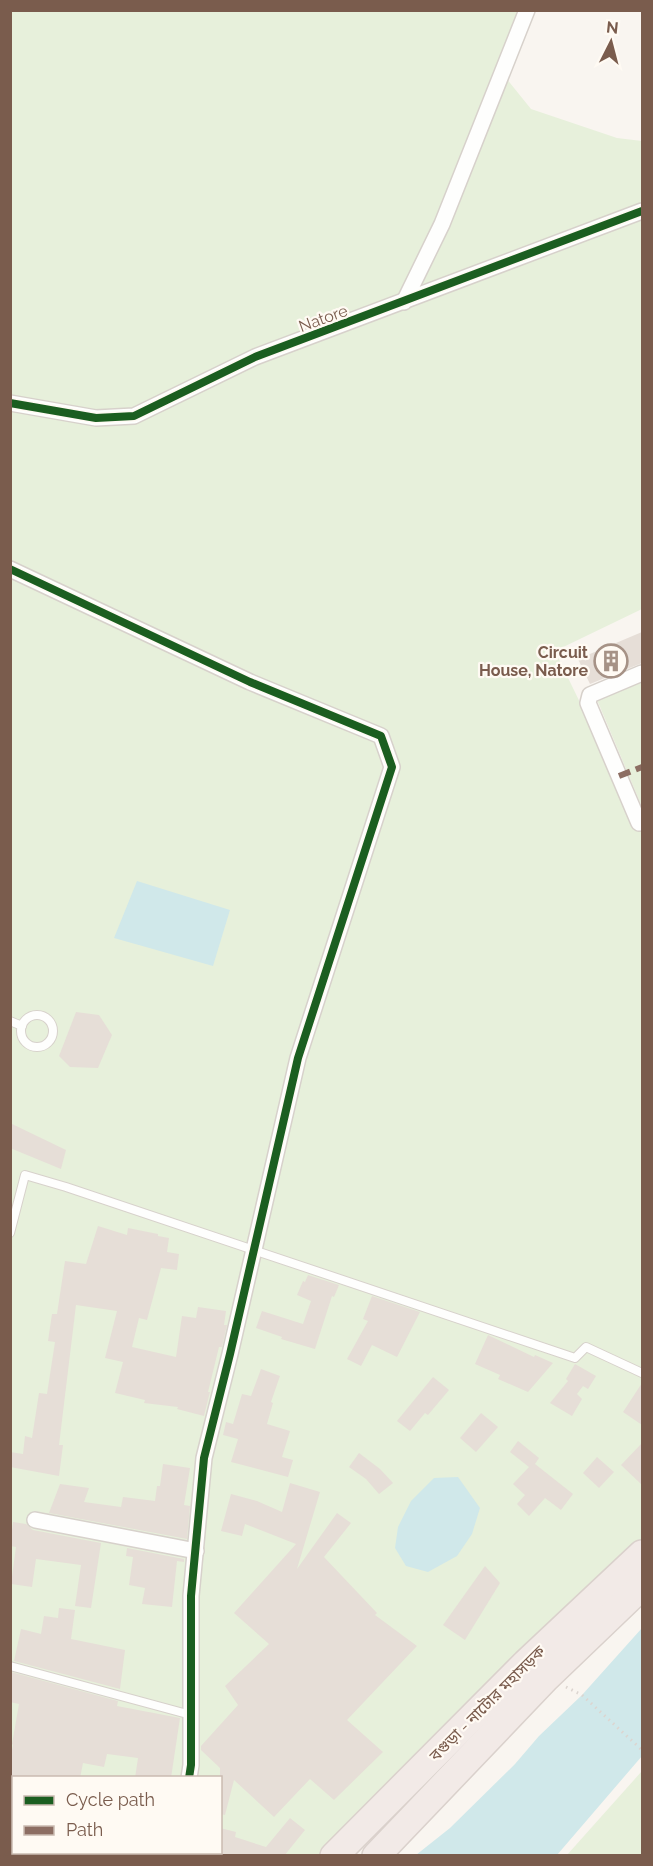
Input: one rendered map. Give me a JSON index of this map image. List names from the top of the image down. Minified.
{"streets":{"highway":["বগুড়া - নাটোর মহাসড়ক"],"street":["Natore"]},"places":{"building":["Circuit House, Natore"]},"legend":["Cycle path","Path"],"north":"top"}
